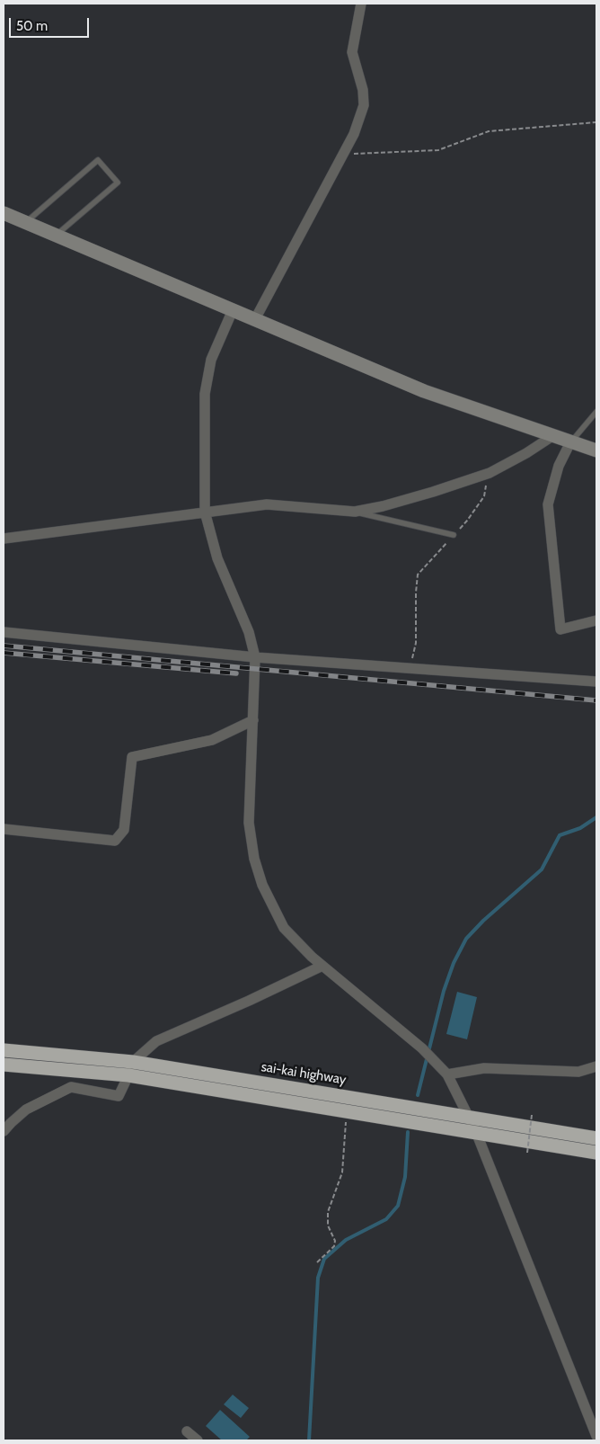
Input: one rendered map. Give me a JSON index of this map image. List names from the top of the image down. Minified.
{"streets":{"highway":["sai-kai highway"]},"scale_bar":"50 m"}
